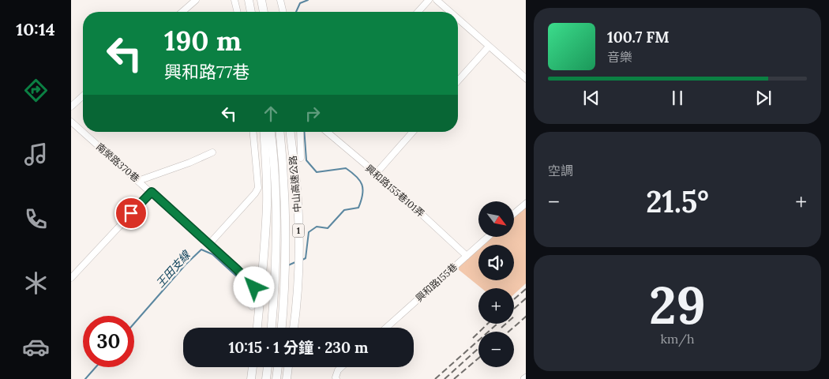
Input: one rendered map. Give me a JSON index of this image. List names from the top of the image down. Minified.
{"streets":{"highway":["中山高速公路","1"],"street":["南榮路370巷","興和路155巷101弄","興和路155巷"]},"crossings":[["興和路155巷101弄","興和路155巷"]],"water":["王田支線"],"north":"bottom right","page":{"tabs":"10:14","turn":["190 m","興和路77巷"],"song":["100.7 FM","音樂"],"tile":["空調",["29","km/h"]],"heat":["−","21.5°","+"],"map_buttons":["+","−"],"limit":"30","trip":"10:15 · 1 分鐘 · 230 m"}}
